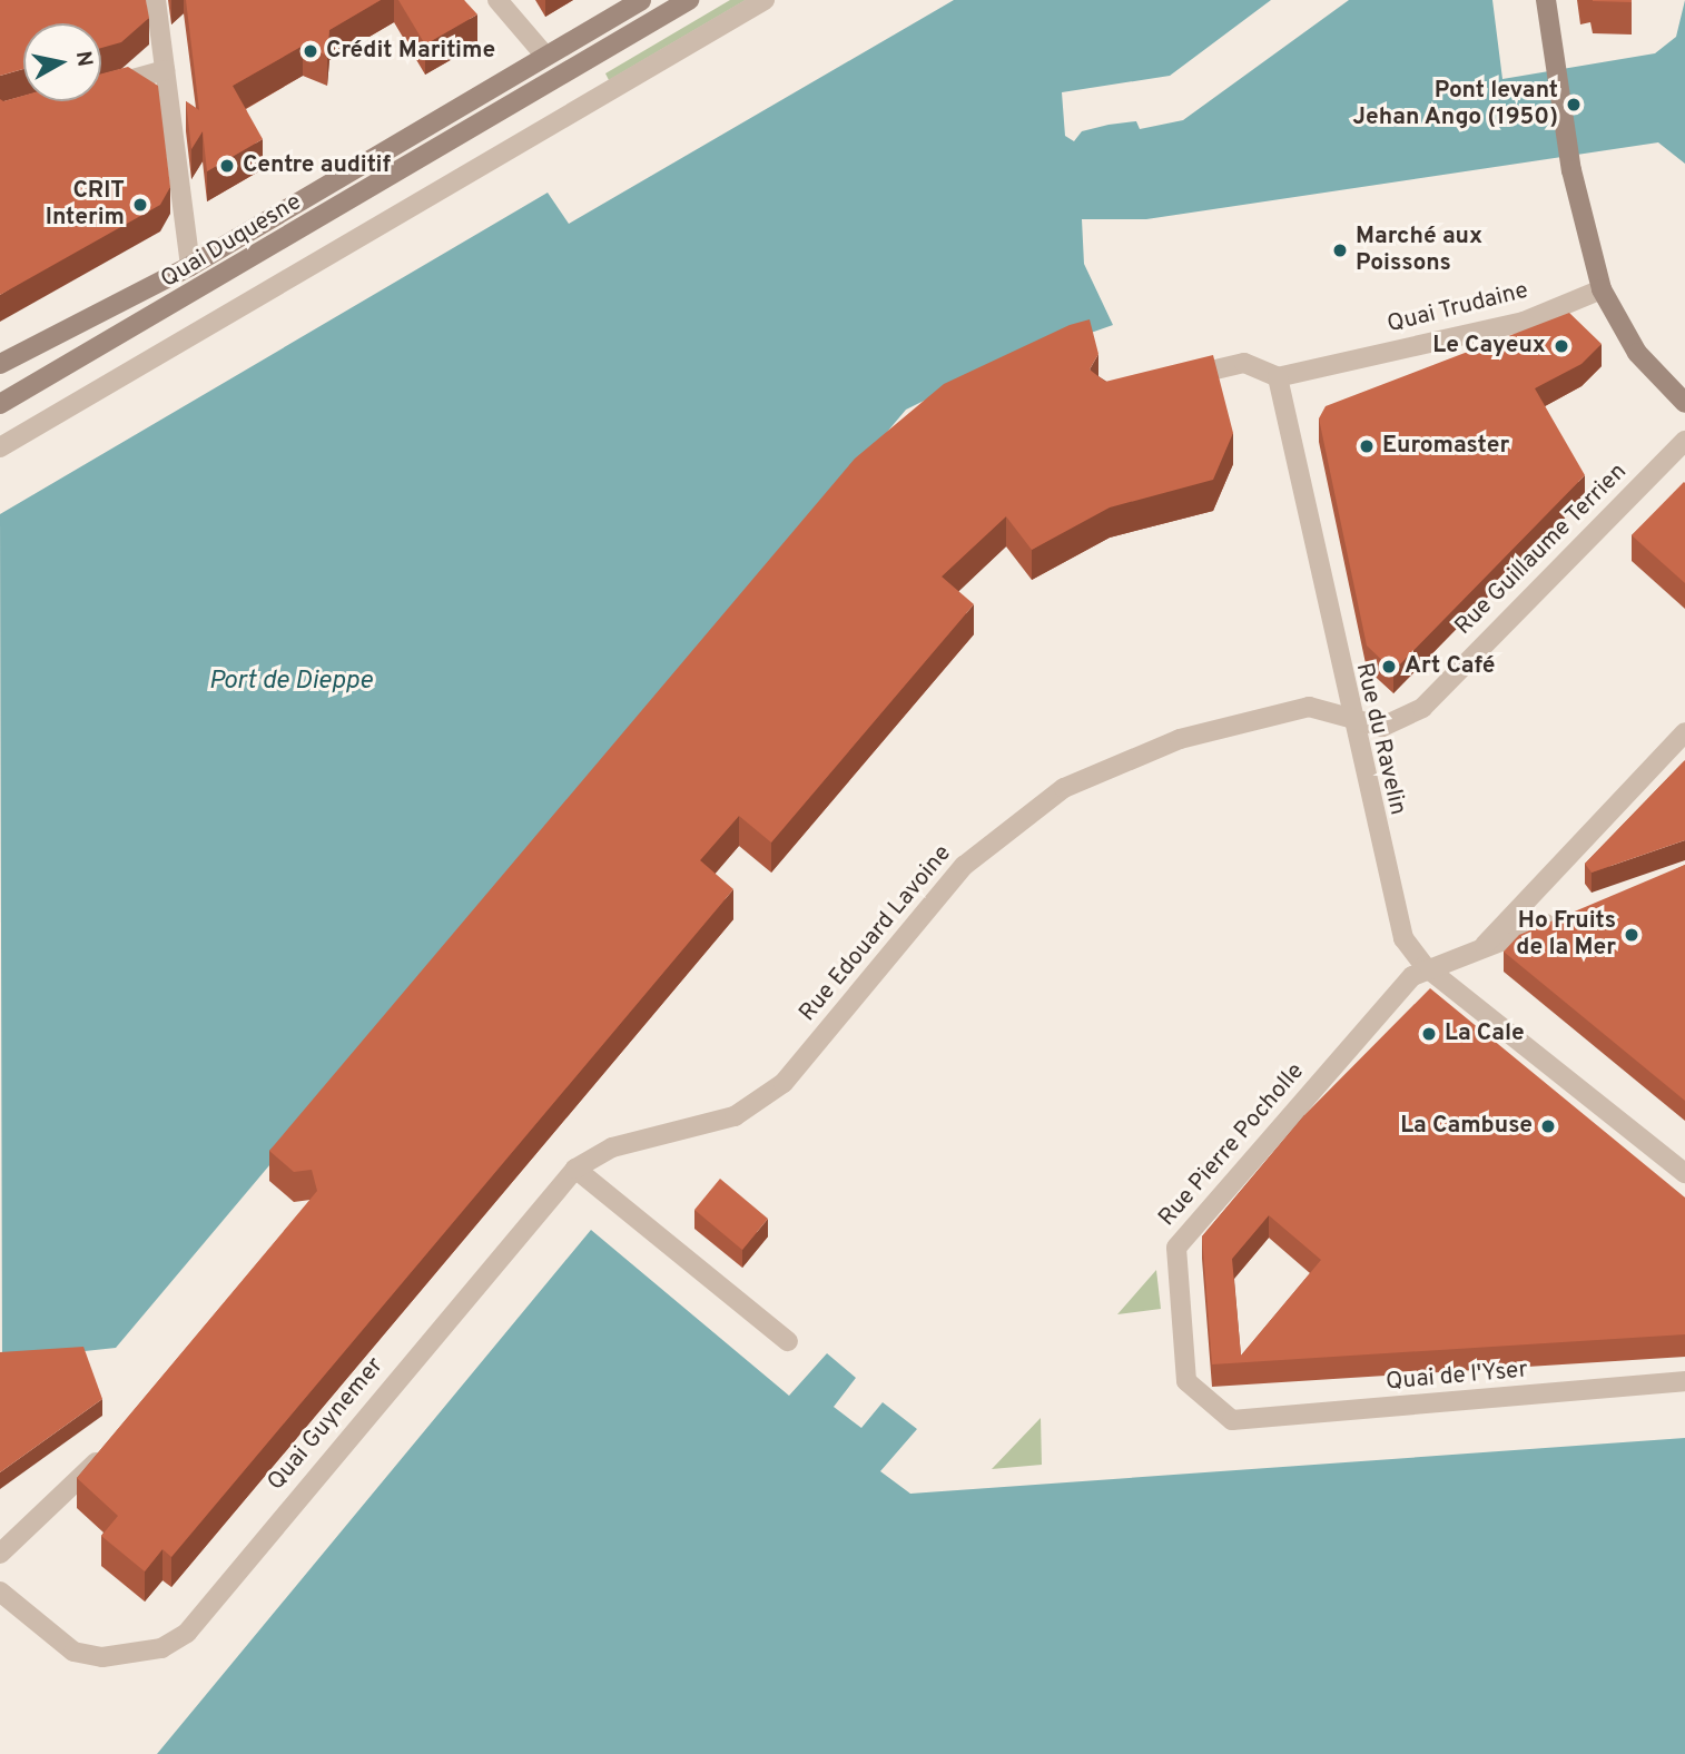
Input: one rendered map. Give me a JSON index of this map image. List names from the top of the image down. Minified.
{"streets":{"main road":["Quai Duquesne"],"street":["Quai Trudaine","Rue Guillaume Terrien","Rue du Ravelin","Rue Edouard Lavoine","Rue Pierre Pocholle","Quai de l'Yser","Quai Guynemer"]},"crossings":[["Quai Trudaine","Rue du Ravelin"],["Rue Guillaume Terrien","Rue du Ravelin"],["Rue Guillaume Terrien","Rue Edouard Lavoine"],["Rue du Ravelin","Rue Edouard Lavoine"],["Rue du Ravelin","Rue Pierre Pocholle"],["Rue Edouard Lavoine","Quai Guynemer"],["Rue Pierre Pocholle","Quai de l'Yser"]],"water":["Port de Dieppe"],"places":["Crédit Maritime","Pont levant Jehan Ango (1950)","Centre auditif","CRIT Interim","Marché aux Poissons","Le Cayeux","Euromaster","Art Café","Ho Fruits de la Mer","La Cale","La Cambuse"],"north":"right"}
